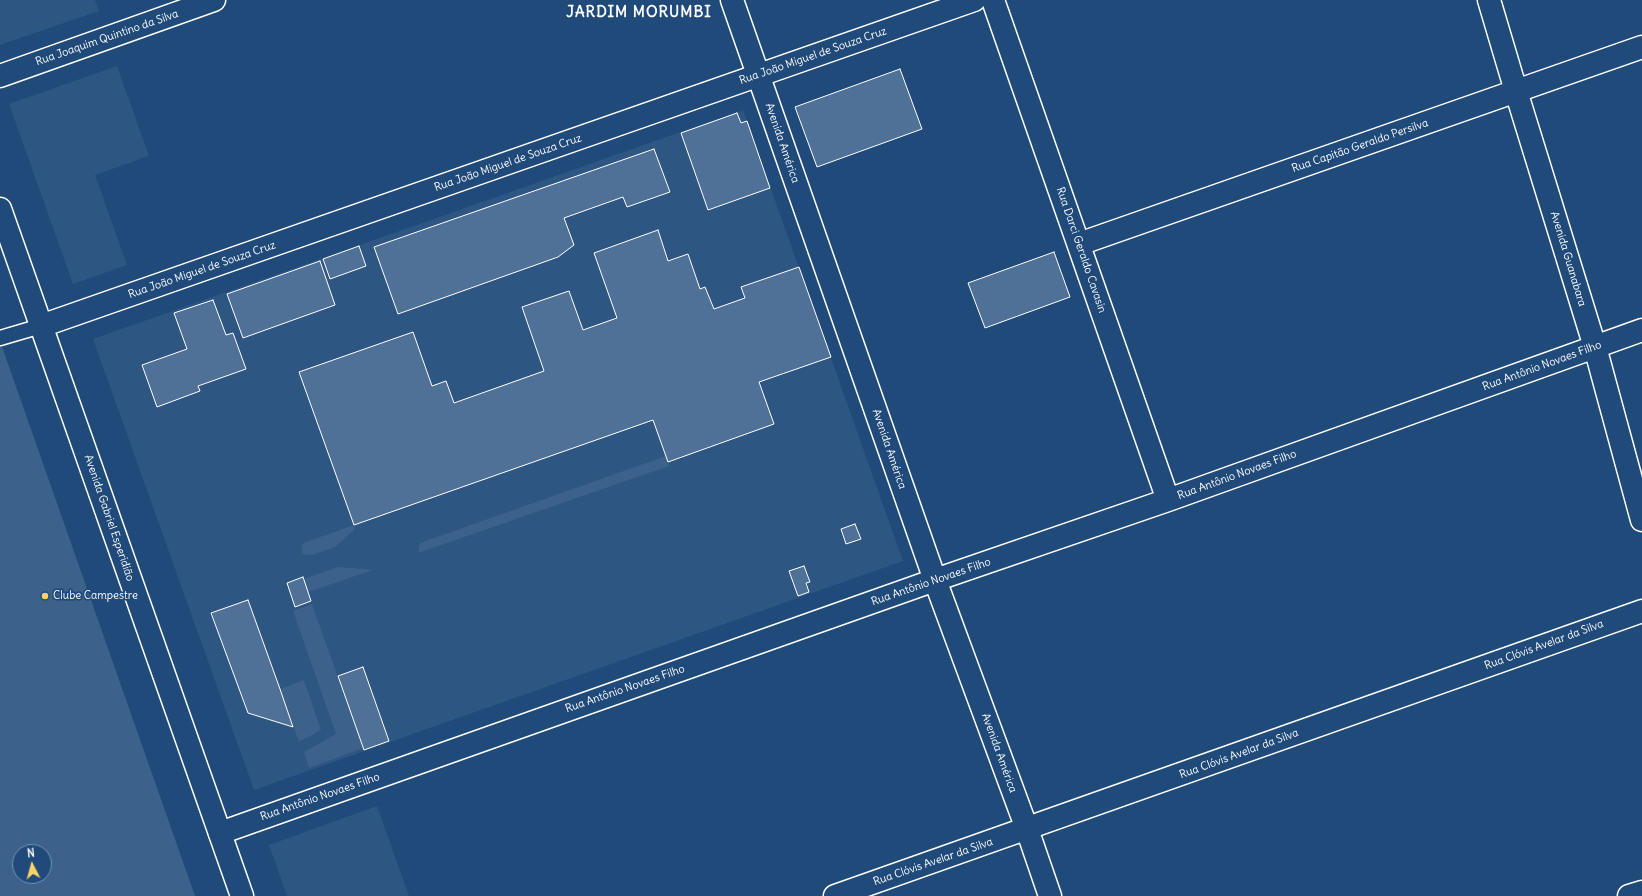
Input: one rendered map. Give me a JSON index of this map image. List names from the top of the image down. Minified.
{"streets":{"street":["Rua Joaquim Quintino da Silva","Rua João Miguel de Souza Cruz","Avenida América","Rua Capitão Geraldo Persilva","Rua Darci Geraldo Cavasin","Avenida Guanabara","Rua Antônio Novaes Filho","Avenida Gabriel Esperidião","Rua Clóvis Avelar da Silva"]},"crossings":[["Rua João Miguel de Souza Cruz","Avenida América"],["Rua João Miguel de Souza Cruz","Avenida Gabriel Esperidião"],["Avenida América","Rua Antônio Novaes Filho"],["Avenida América","Rua Clóvis Avelar da Silva"],["Rua Capitão Geraldo Persilva","Rua Darci Geraldo Cavasin"],["Rua Capitão Geraldo Persilva","Avenida Guanabara"],["Rua Darci Geraldo Cavasin","Rua Antônio Novaes Filho"],["Avenida Guanabara","Rua Antônio Novaes Filho"],["Rua Antônio Novaes Filho","Avenida Gabriel Esperidião"]],"districts":["JARDIM MORUMBI"],"places":["Clube Campestre"],"north":"top"}
